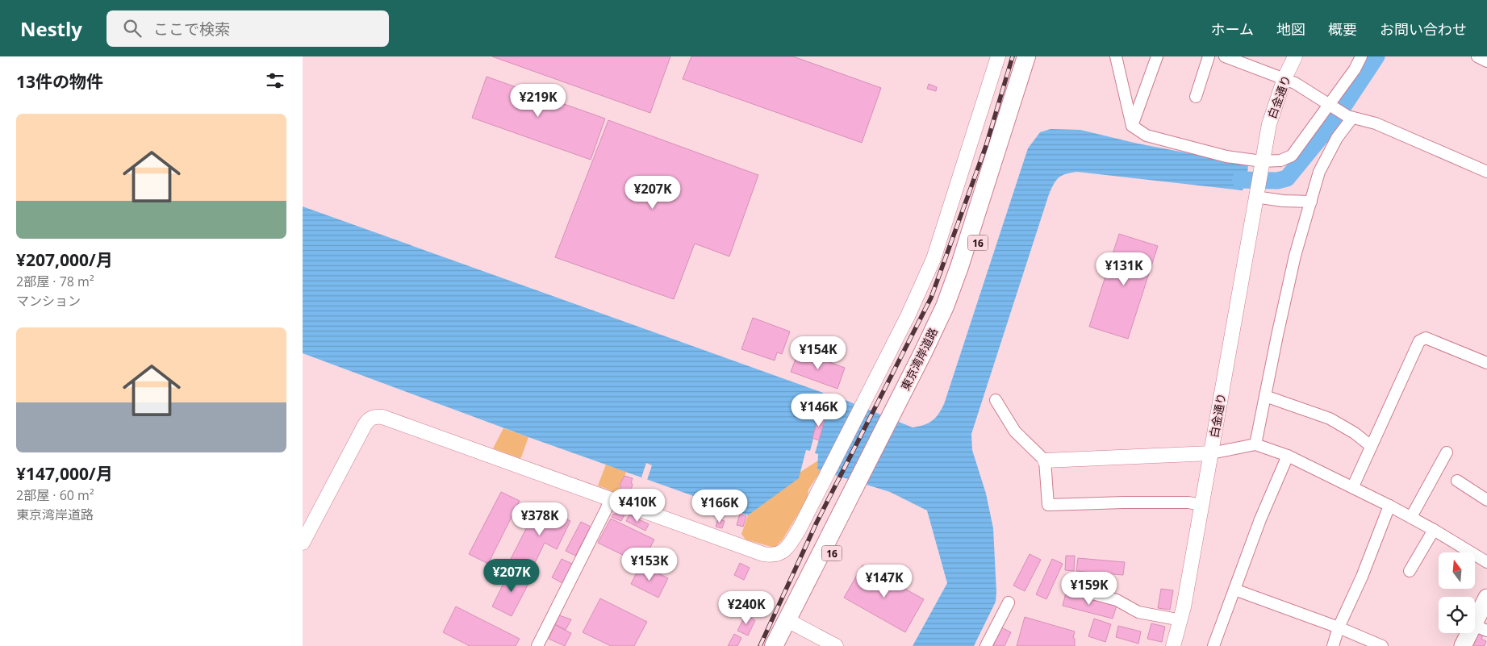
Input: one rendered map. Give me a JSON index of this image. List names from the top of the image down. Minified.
{"streets":{"highway":["16","東京湾岸道路"],"street":["白金通り"]},"north":"top","page":{"header":"Nestly","search":"ここで検索","nav":["ホーム","地図","概要","お問い合わせ"],"heading":"13件の物件","price":["¥219K","¥207K","¥131K","¥154K","¥146K","¥410K","¥166K","¥378K","¥153K","¥207K","¥147K","¥159K","¥240K"],"list":[{"name":"¥207,000/月","note":"2部屋 · 78 m² · マンション"},{"name":"¥147,000/月","note":"2部屋 · 60 m² · 東京湾岸道路"}]}}
